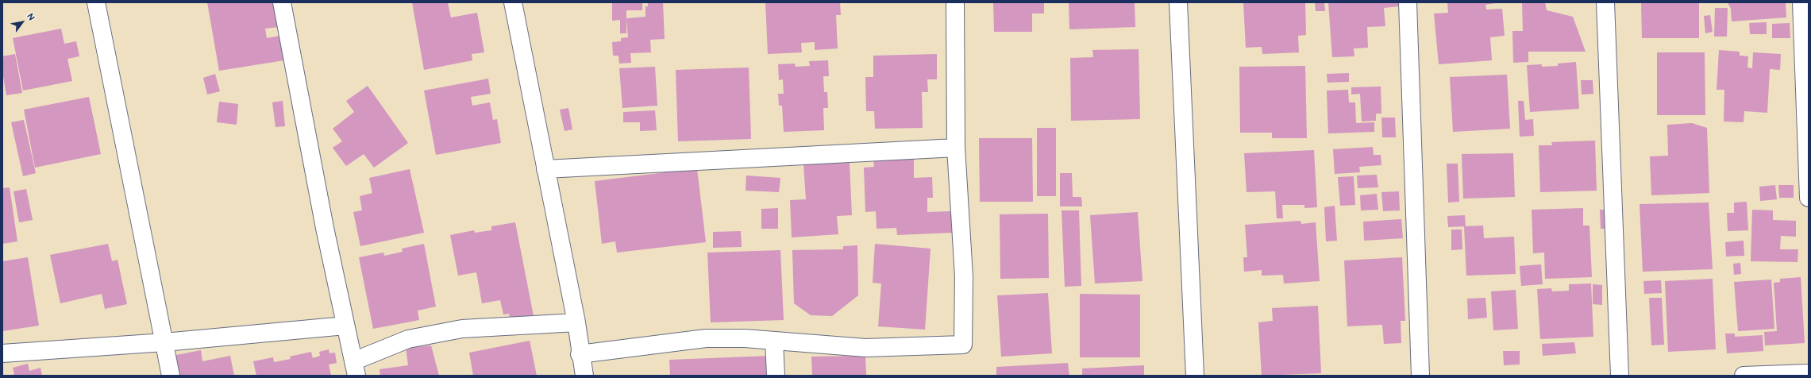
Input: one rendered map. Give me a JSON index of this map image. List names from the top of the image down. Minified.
{"north":"top right"}
